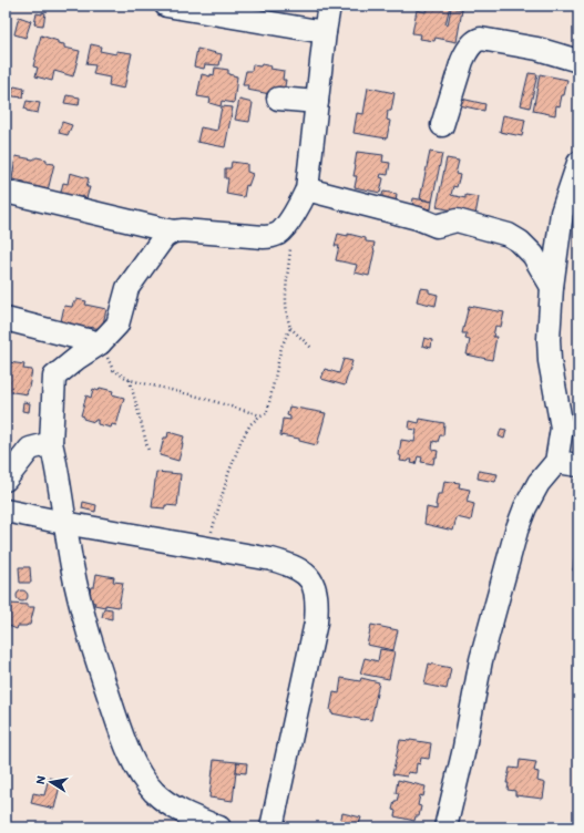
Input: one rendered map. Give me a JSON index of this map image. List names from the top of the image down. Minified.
{"north":"left"}
